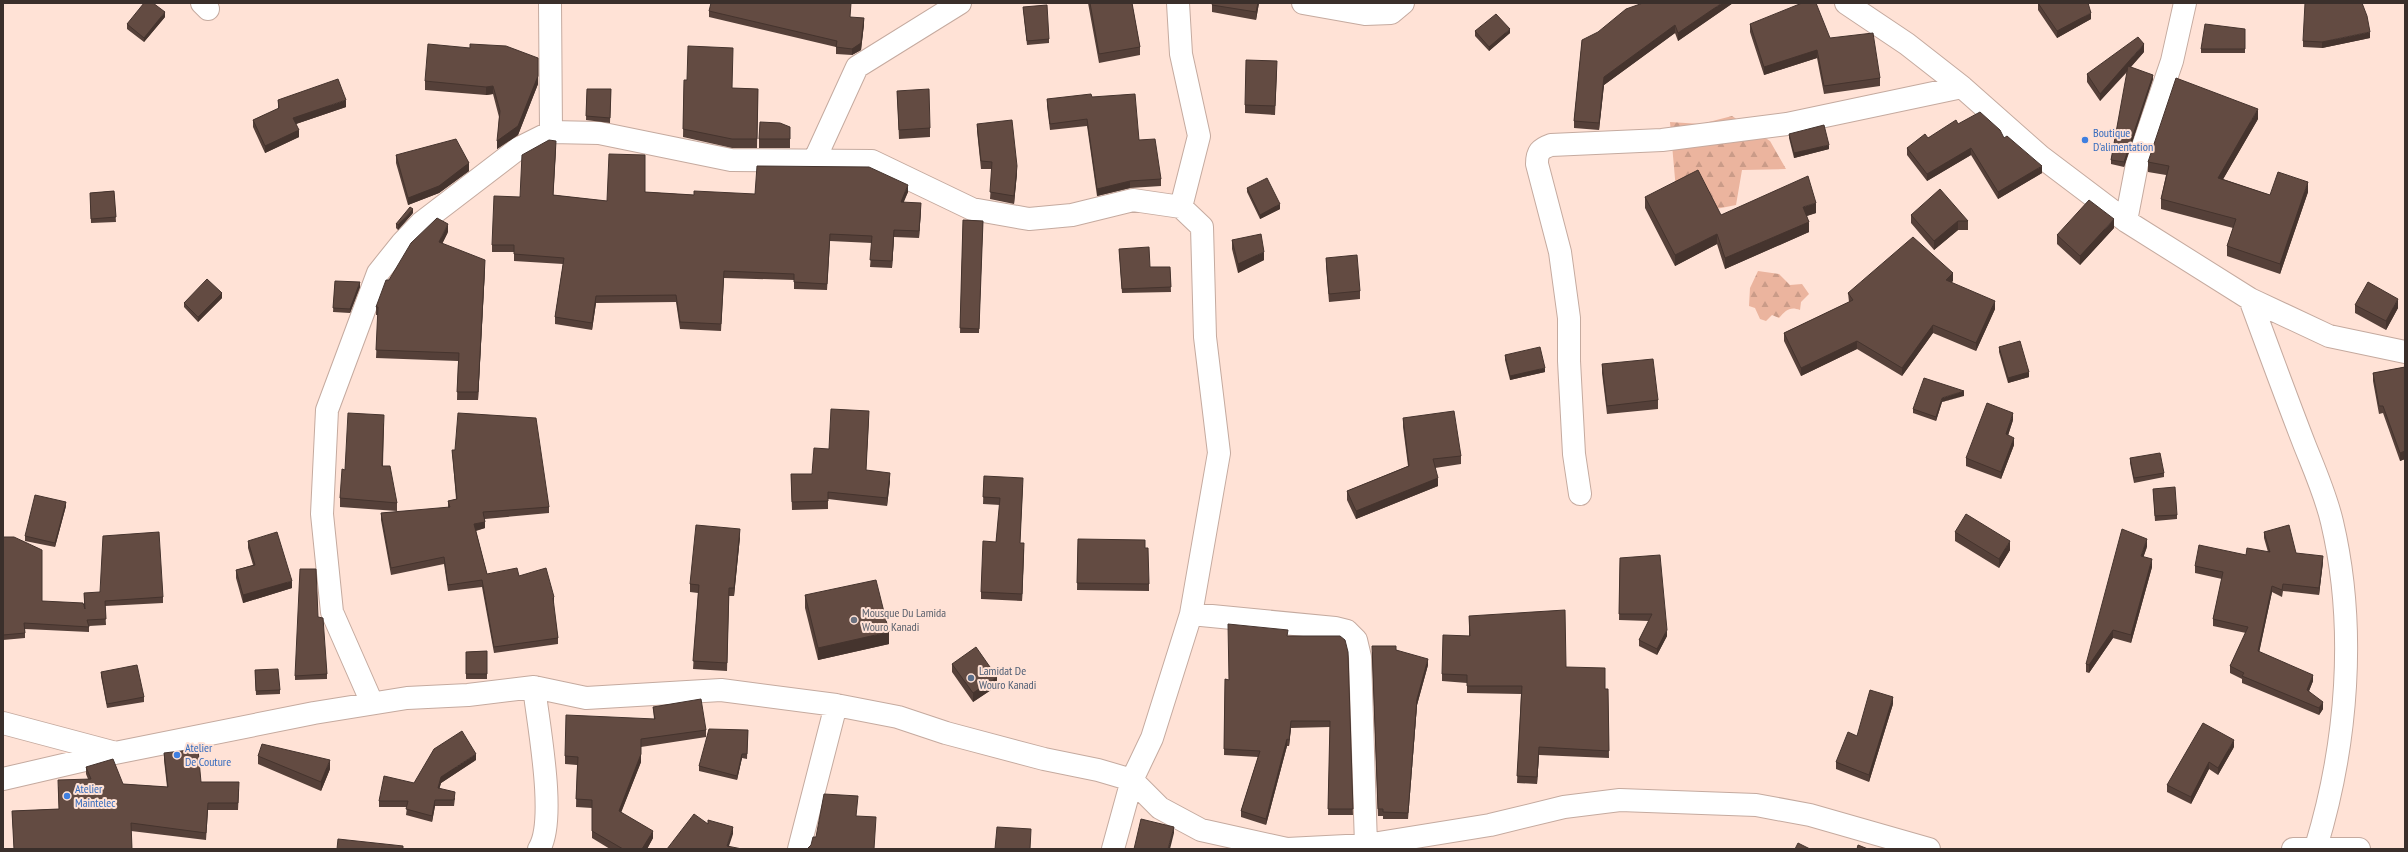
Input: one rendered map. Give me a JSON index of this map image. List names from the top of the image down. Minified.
{"places":["Boutique D'alimentation","Mousque Du Lamida Wouro Kanadi","Lamidat De Wouro Kanadi","Atelier De Couture","Atelier Maintelec"]}
